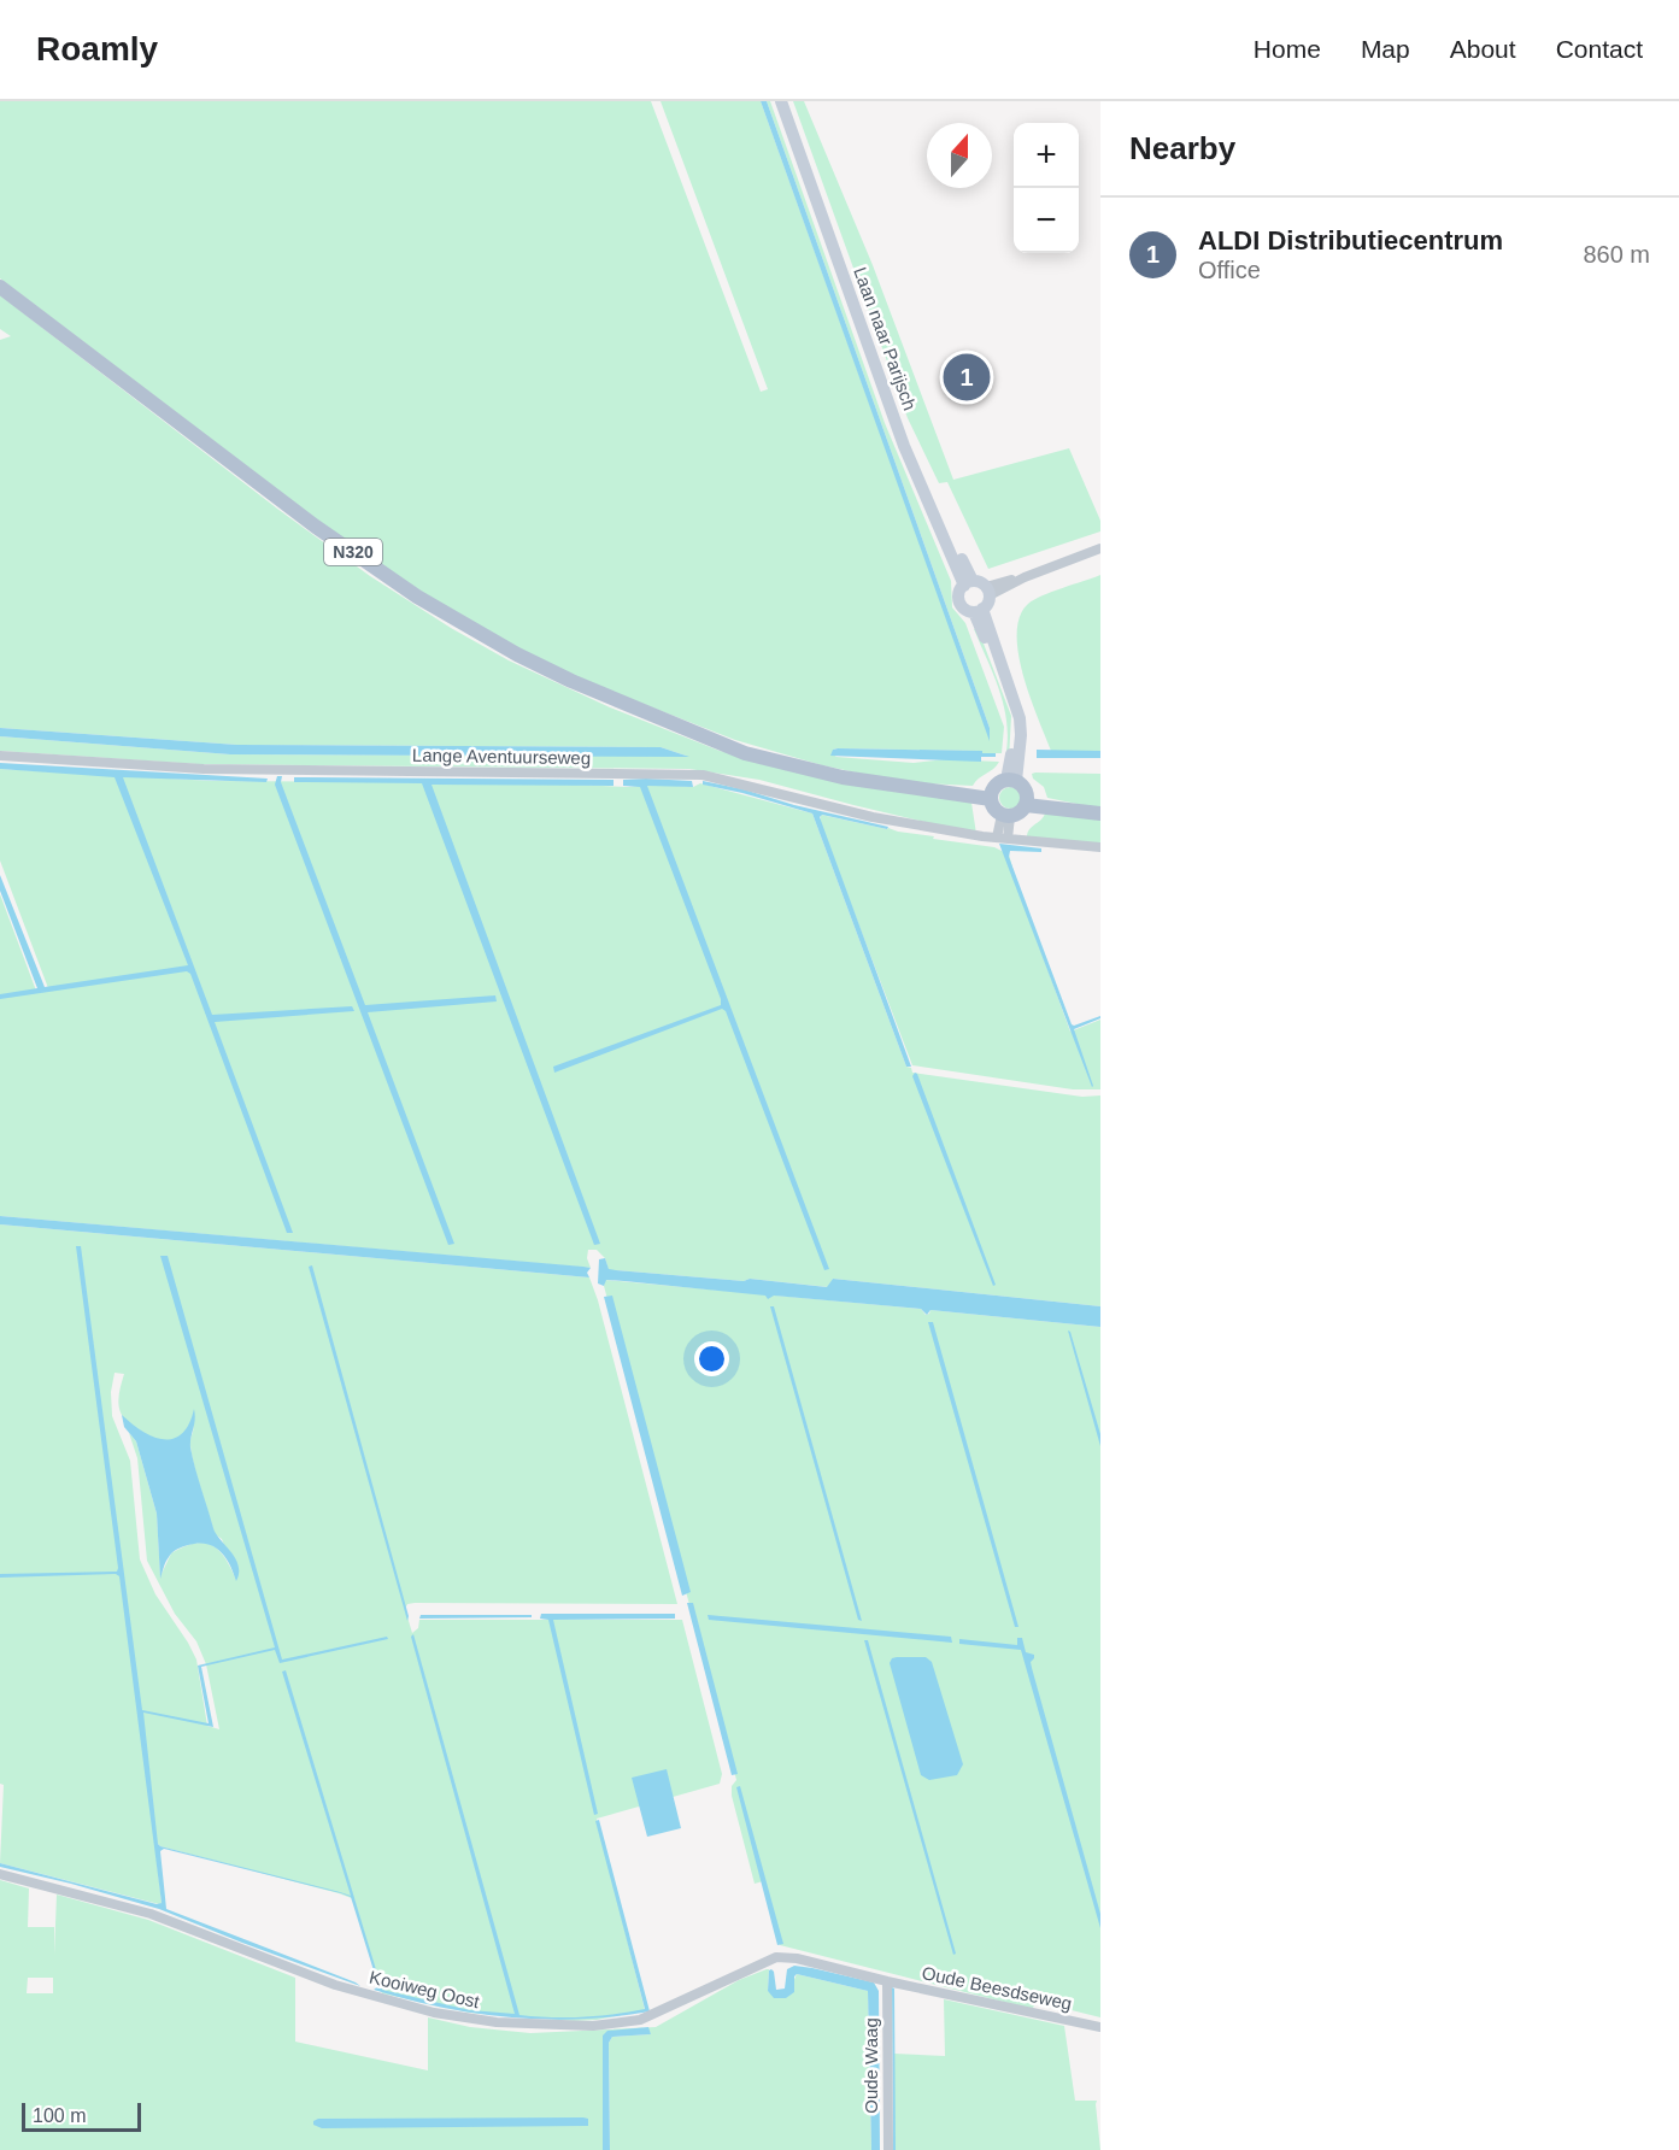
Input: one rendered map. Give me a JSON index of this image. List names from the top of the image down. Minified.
{"streets":{"main road":["N320"],"street":["Laan naar Parijsch","Lange Aventuurseweg","Oude Beesdseweg","Kooiweg Oost","Oude Waag"]},"crossings":[["Oude Beesdseweg","Kooiweg Oost"],["Oude Beesdseweg","Oude Waag"],["Kooiweg Oost","Oude Waag"]],"scale_bar":"100 m","north":"top","page":{"header":"Roamly","nav":["Home","Map","About","Contact"],"heading":"Nearby","map_buttons":["+","−"],"list":[{"mark":"1","name":"ALDI Distributiecentrum","note":"Office","value":"860 m"}],"pins":"1","scale":"100 m"}}
